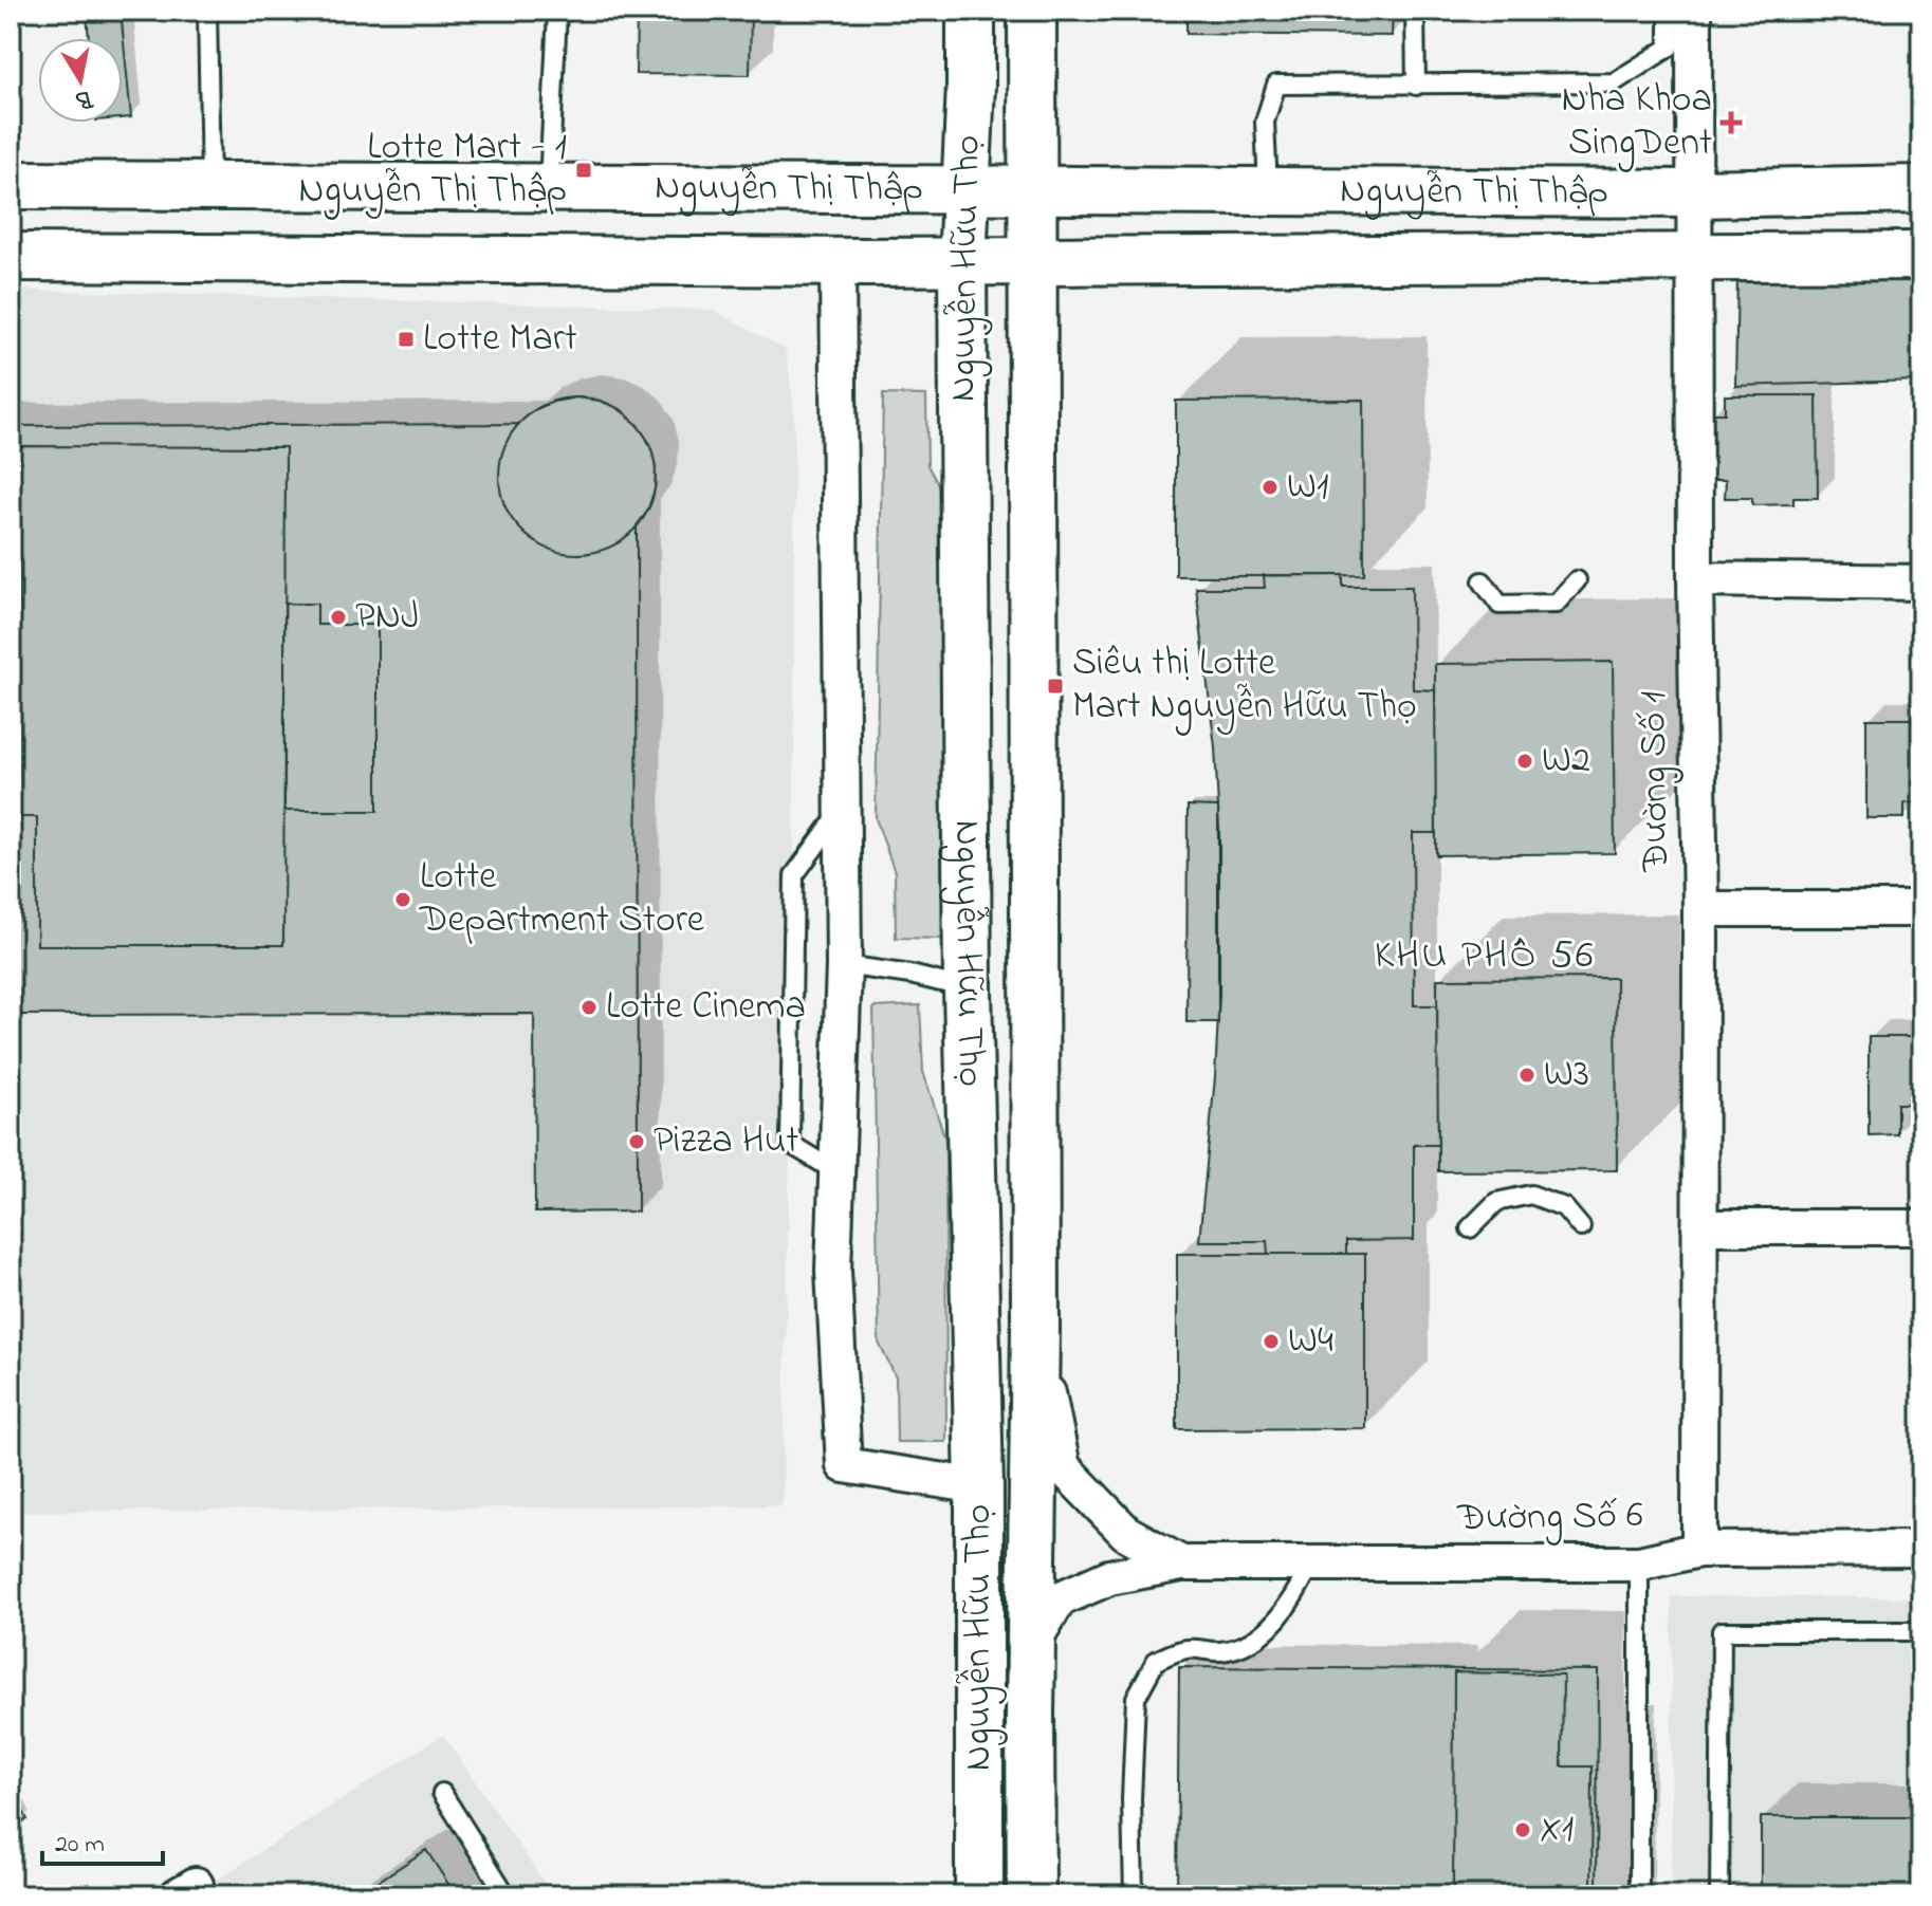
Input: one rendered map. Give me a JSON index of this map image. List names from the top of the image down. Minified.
{"streets":{"main road":["Nguyễn Thị Thập","Nguyễn Hữu Thọ"],"street":["Đường Số 1","Đường Số 6"]},"crossings":[["Nguyễn Thị Thập","Nguyễn Hữu Thọ"],["Nguyễn Thị Thập","Đường Số 1"],["Nguyễn Hữu Thọ","Đường Số 6"],["Đường Số 1","Đường Số 6"]],"districts":["KHU PHỐ 56"],"places":{"health":["Nha Khoa SingDent"],"transit":["Lotte Mart - 1 Nguyễn Thị Thập","Lotte Mart","Siêu thị Lotte Mart Nguyễn Hữu Thọ"],"other":["W1","PNJ","W2","Lotte Department Store","Lotte Cinema","W3","Pizza Hut","W4","X1"]},"scale_bar":"20 m","north":"bottom"}
